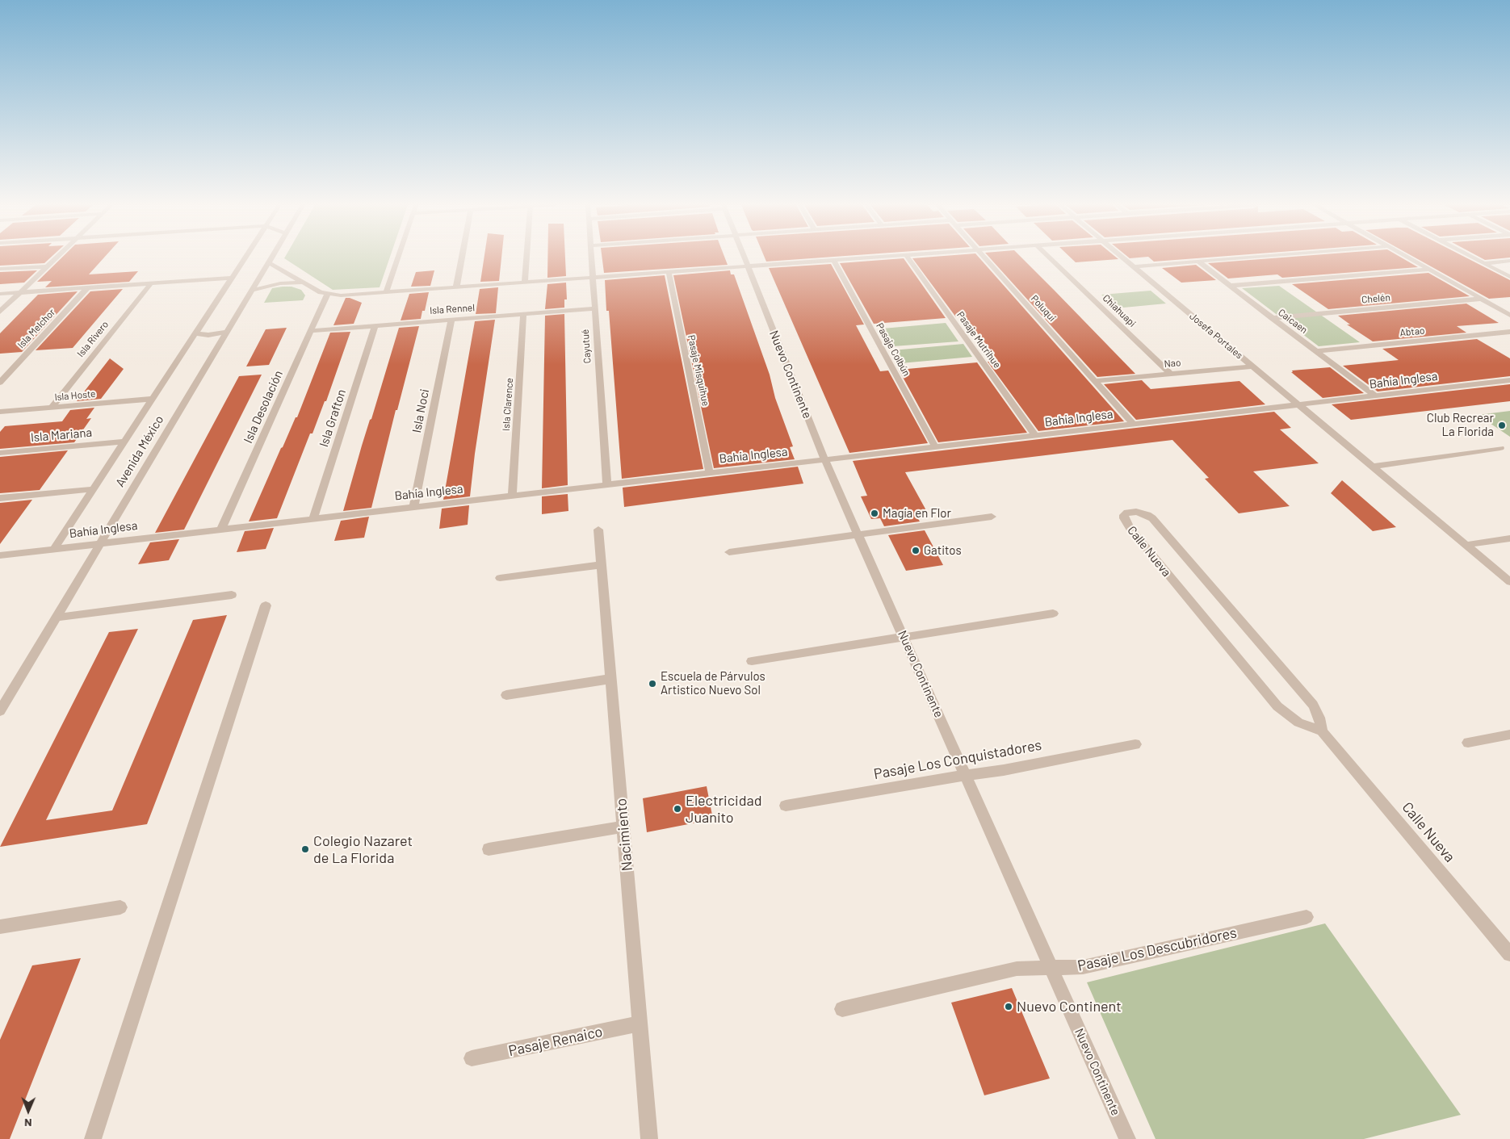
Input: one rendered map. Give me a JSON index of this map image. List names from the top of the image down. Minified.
{"streets":{"street":["Chelén","Poluqui","Isla Rennel","Chiahuapi","Caicaen","Isla Melchor","Abtao","Josefa Portales","Isla Rivero","Pasaje Mutrihue","Cayutué","Pasaje Colbún","Nao","Pasaje Misquihue","Nuevo Continente","Bahía Inglesa","Isla Hoste","Isla Clarence","Isla Desolación","Isla Noci","Isla Grafton","Isla Mariana","Avenida México","Calle Nueva","Pasaje Los Conquistadores","Nacimiento","Pasaje Los Descubridores","Pasaje Renaico"]},"crossings":[["Chelén","Caicaen"],["Poluqui","Nao"],["Poluqui","Bahía Inglesa"],["Isla Rennel","Cayutué"],["Isla Rennel","Isla Clarence"],["Isla Rennel","Isla Desolación"],["Isla Rennel","Isla Noci"],["Isla Rennel","Isla Grafton"],["Chiahuapi","Nao"],["Caicaen","Abtao"],["Caicaen","Bahía Inglesa"],["Josefa Portales","Nao"],["Josefa Portales","Bahía Inglesa"],["Isla Rivero","Isla Hoste"],["Pasaje Mutrihue","Bahía Inglesa"],["Cayutué","Bahía Inglesa"],["Pasaje Colbún","Bahía Inglesa"],["Pasaje Misquihue","Bahía Inglesa"],["Nuevo Continente","Bahía Inglesa"],["Nuevo Continente","Pasaje Los Conquistadores"],["Nuevo Continente","Pasaje Los Descubridores"],["Bahía Inglesa","Isla Clarence"],["Bahía Inglesa","Isla Desolación"],["Bahía Inglesa","Isla Noci"],["Bahía Inglesa","Isla Grafton"],["Bahía Inglesa","Avenida México"],["Isla Hoste","Avenida México"],["Isla Mariana","Avenida México"],["Nacimiento","Pasaje Renaico"]],"places":["Club Recrear La Florida","Magía en Flor","Gatitos","Escuela de Párvulos Artistico Nuevo Sol","Electricidad Juanito","Colegio Nazaret de La Florida","Nuevo Continent"],"north":"bottom"}
